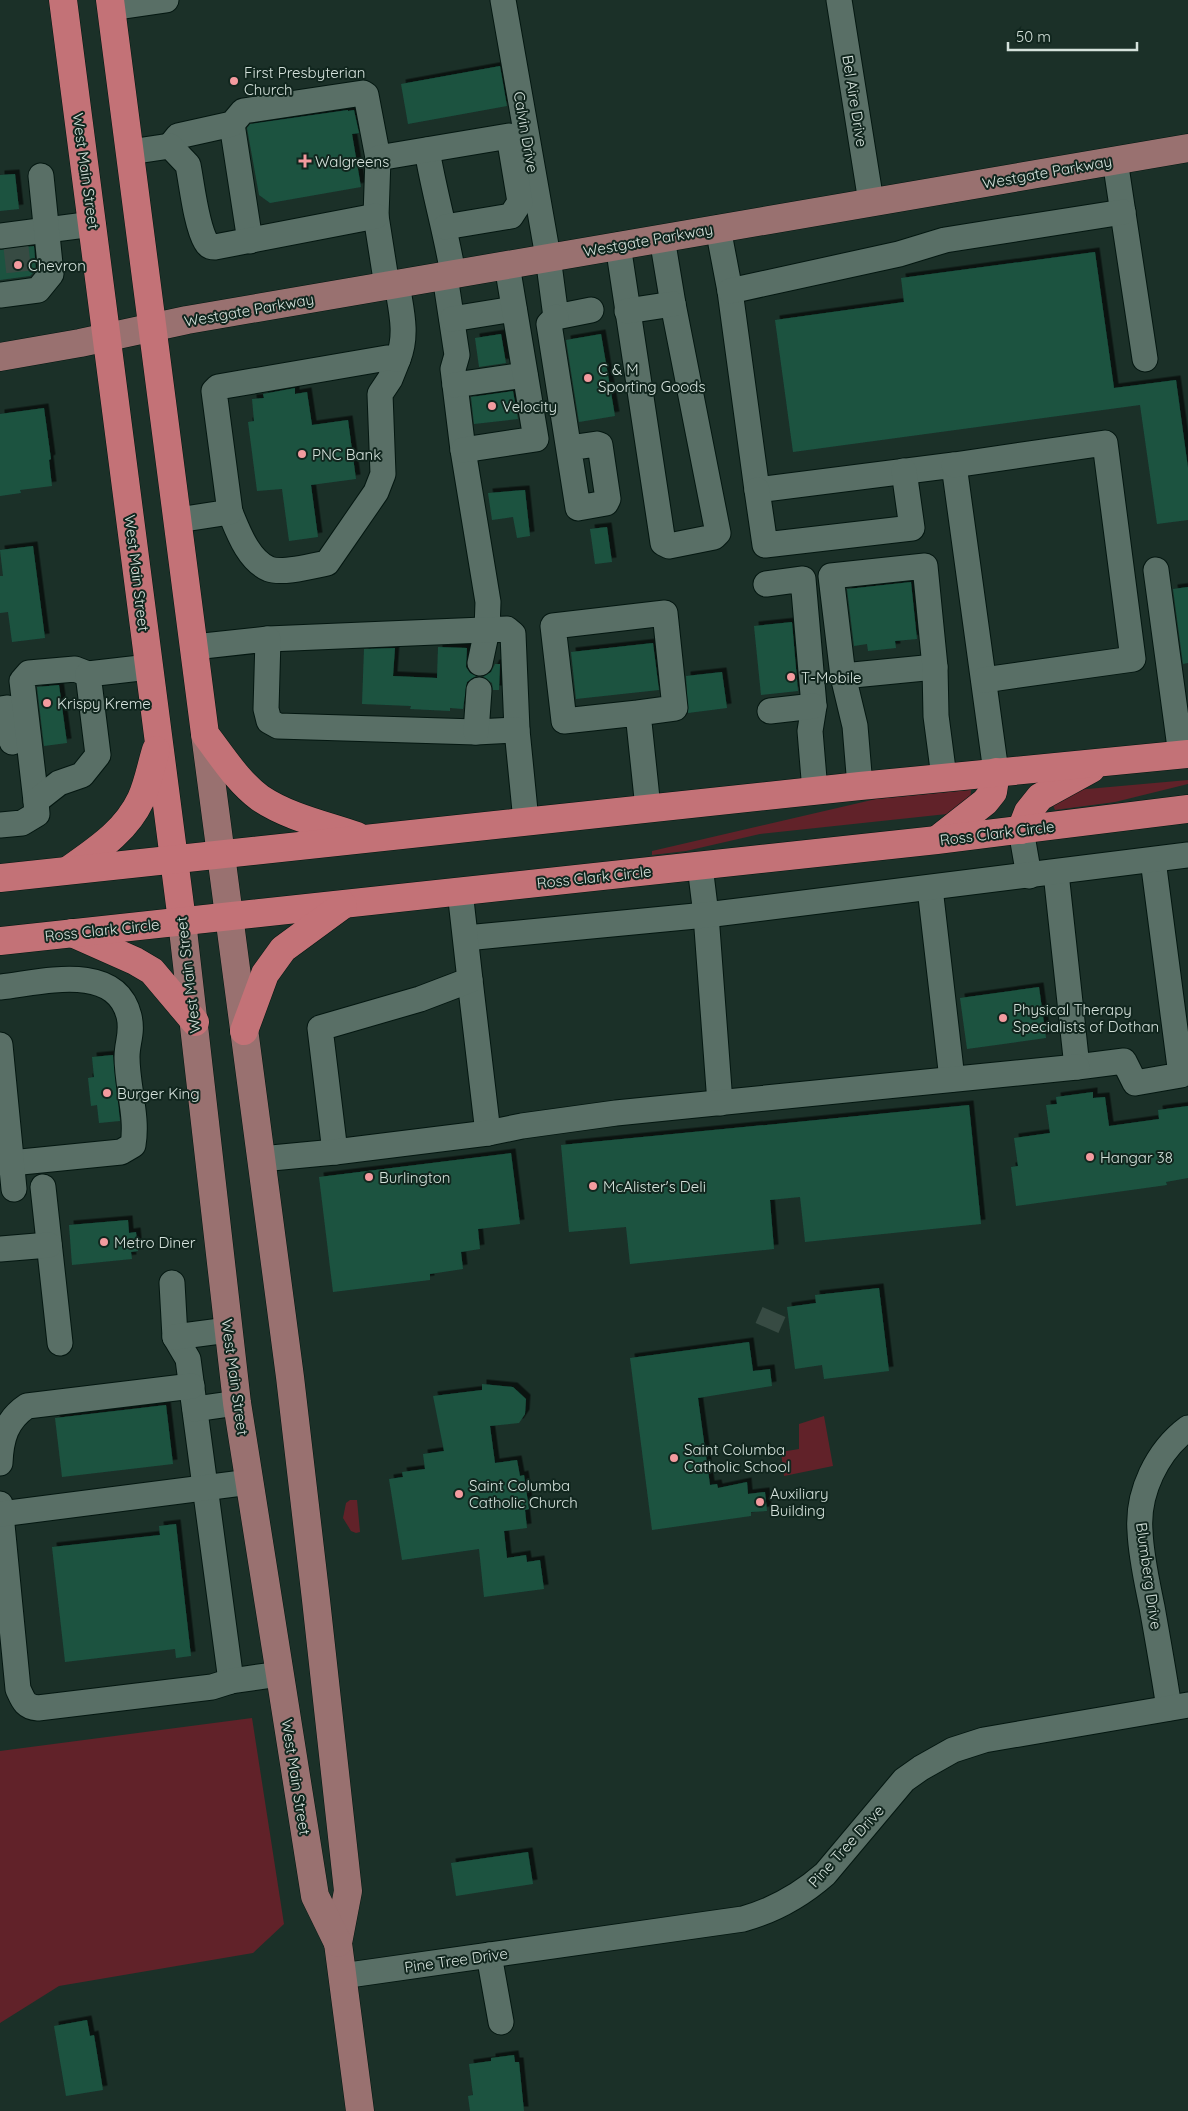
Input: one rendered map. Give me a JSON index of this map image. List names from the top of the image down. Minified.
{"streets":{"highway":["West Main Street","Ross Clark Circle"],"main road":["Westgate Parkway"],"street":["Bel Aire Drive","Calvin Drive","Blumberg Drive","Pine Tree Drive"]},"crossings":[["Bel Aire Drive","Westgate Parkway"],["Calvin Drive","Westgate Parkway"],["West Main Street","Westgate Parkway"],["West Main Street","Ross Clark Circle"],["West Main Street","Pine Tree Drive"],["Blumberg Drive","Pine Tree Drive"]],"places":{"other":["First Presbyterian Church","Chevron","C & M Sporting Goods","Velocity","PNC Bank","T-Mobile","Krispy Kreme","Physical Therapy Specialists of Dothan","Burger King","Hangar 38","Burlington","McAlister's Deli","Metro Diner","Saint Columba Catholic School","Saint Columba Catholic Church","Auxiliary Building"],"health":["Walgreens"]},"scale_bar":"50 m"}
